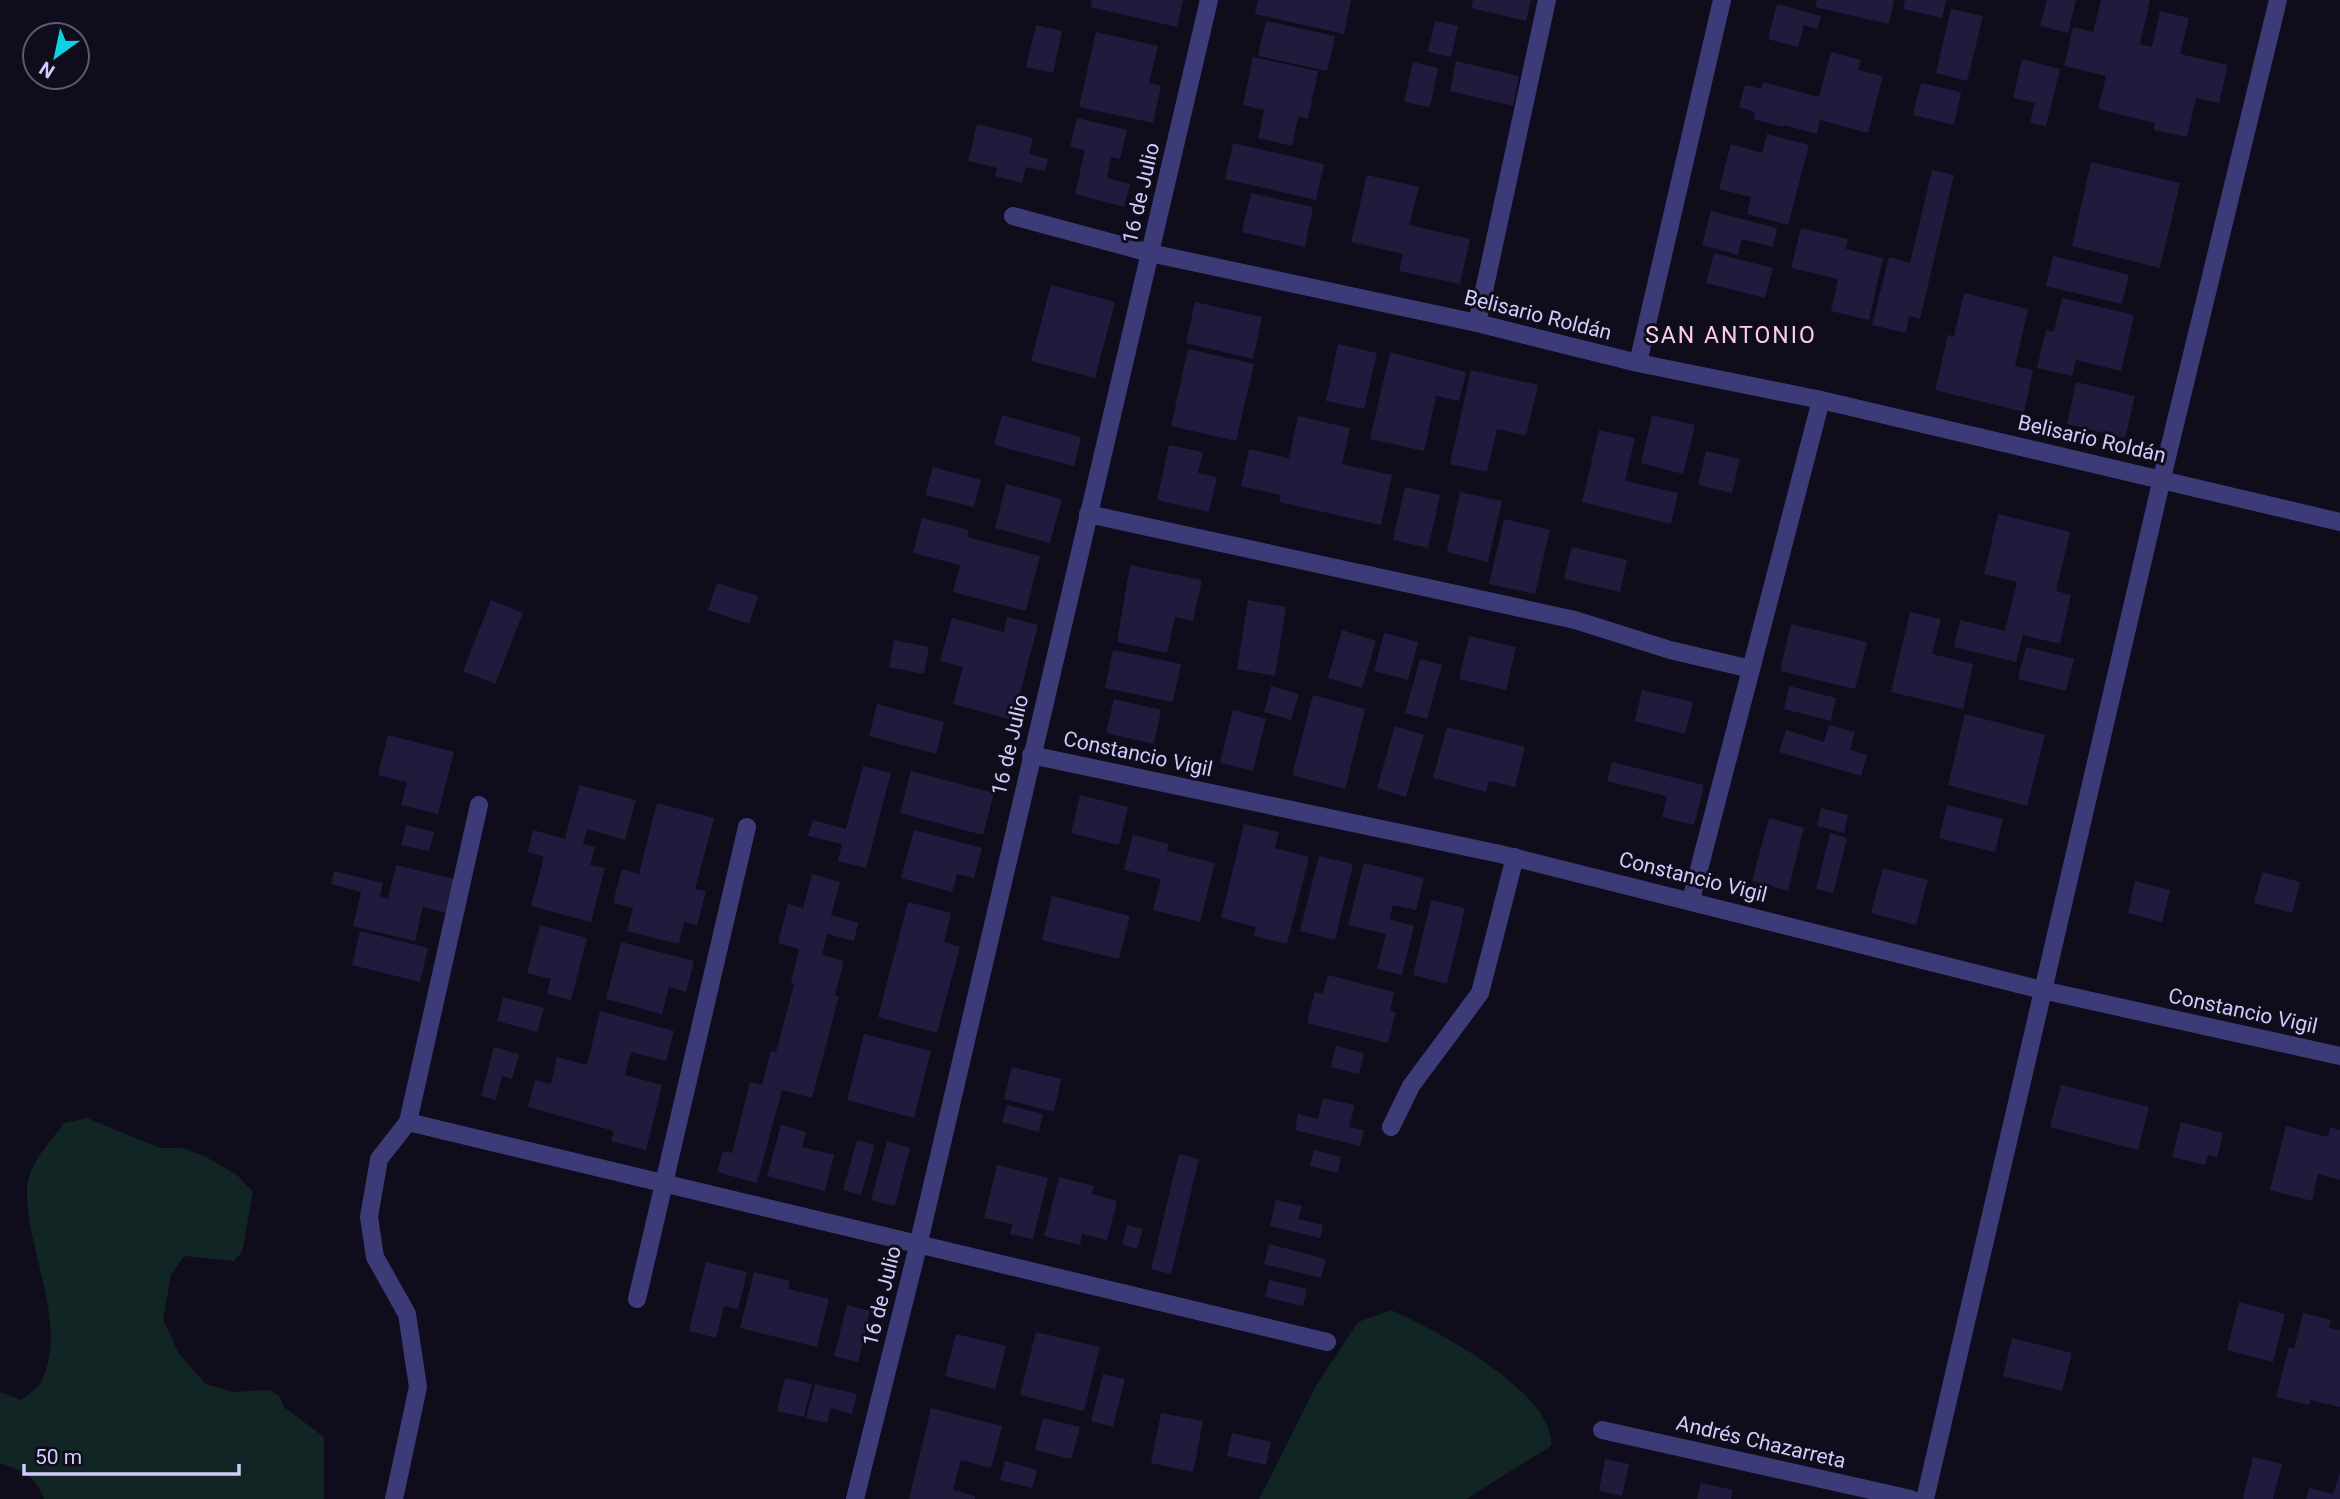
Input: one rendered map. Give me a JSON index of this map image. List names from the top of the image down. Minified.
{"streets":{"street":["16 de Julio","Belisario Roldán","Constancio Vigil","Andrés Chazarreta"]},"crossings":[["16 de Julio","Belisario Roldán"],["16 de Julio","Constancio Vigil"]],"districts":["SAN ANTONIO"],"scale_bar":"50 m","north":"bottom left"}
